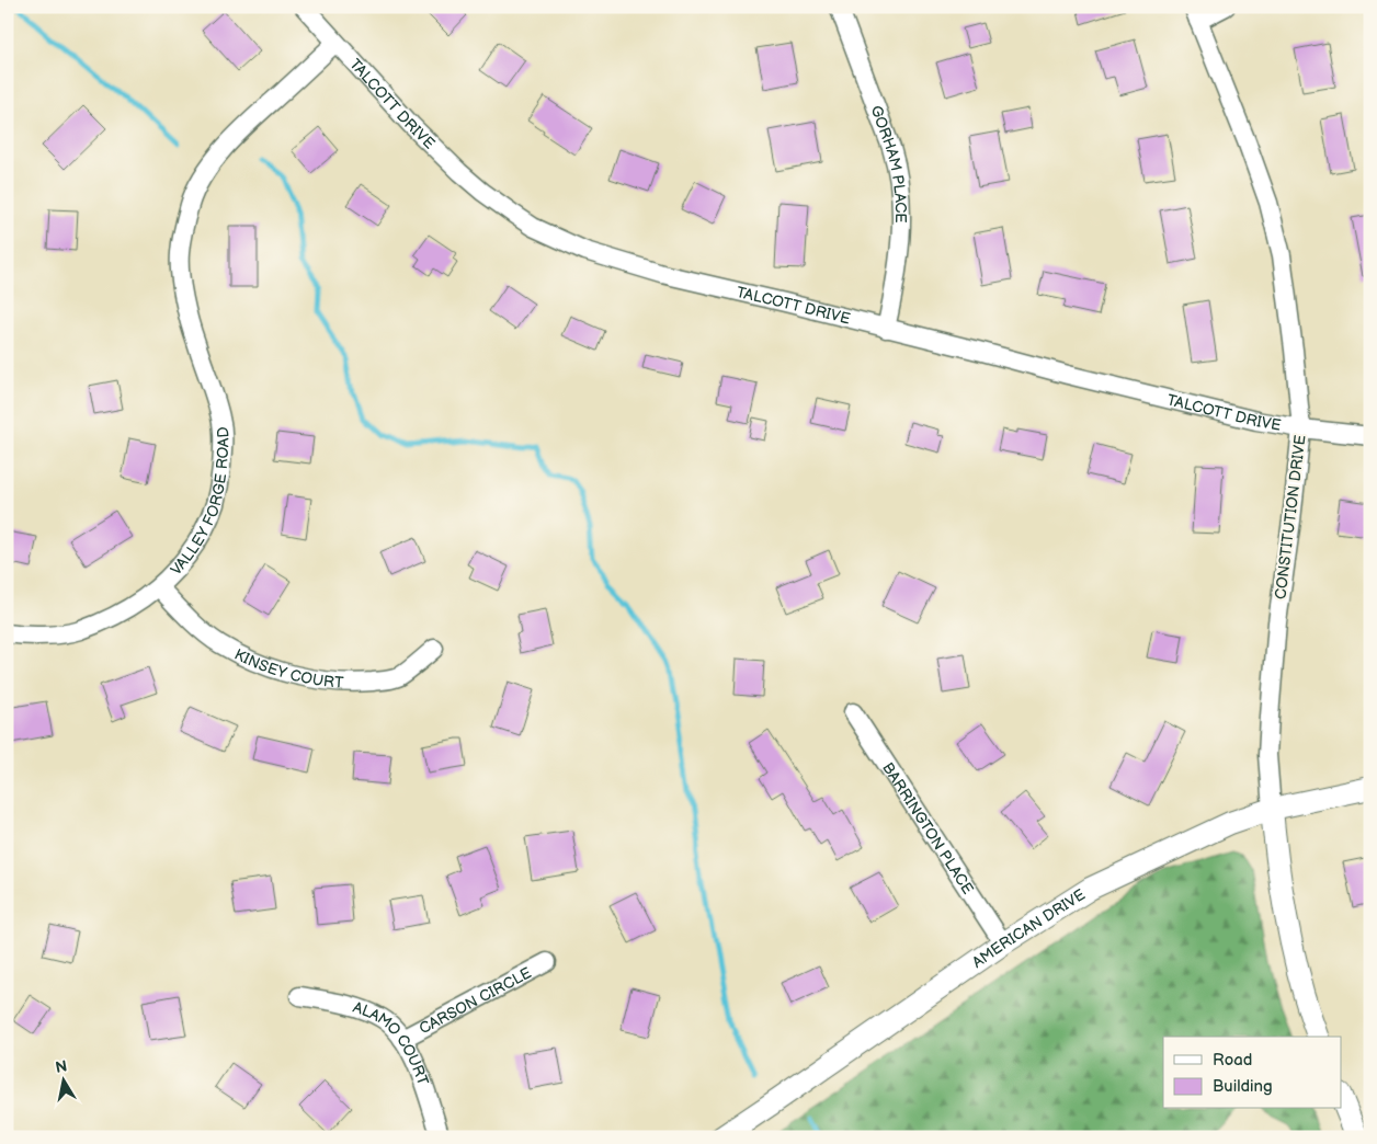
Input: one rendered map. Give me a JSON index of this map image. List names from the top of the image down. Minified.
{"streets":{"street":["TALCOTT DRIVE","GORHAM PLACE","VALLEY FORGE ROAD","CONSTITUTION DRIVE","KINSEY COURT","BARRINGTON PLACE","AMERICAN DRIVE","CARSON CIRCLE","ALAMO COURT"]},"crossings":[["TALCOTT DRIVE","GORHAM PLACE"],["TALCOTT DRIVE","VALLEY FORGE ROAD"],["TALCOTT DRIVE","CONSTITUTION DRIVE"],["VALLEY FORGE ROAD","KINSEY COURT"],["CONSTITUTION DRIVE","AMERICAN DRIVE"],["BARRINGTON PLACE","AMERICAN DRIVE"],["CARSON CIRCLE","ALAMO COURT"]],"legend":["Road","Building"],"north":"top"}
